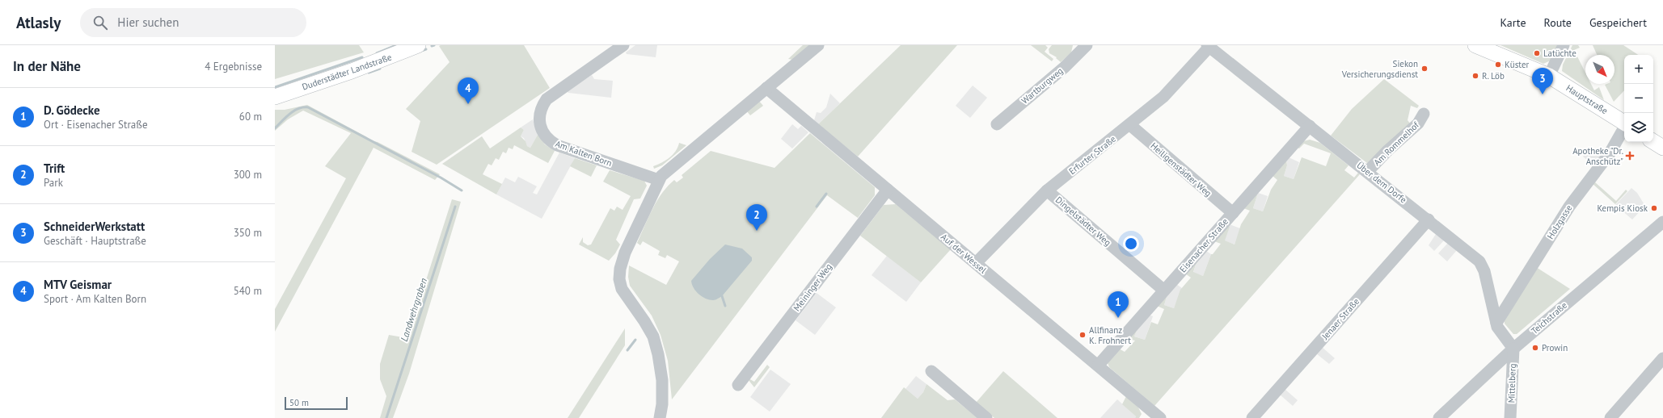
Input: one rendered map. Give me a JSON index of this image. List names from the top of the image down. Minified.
{"streets":{"main road":["Duderstädter Landstraße","Hauptstraße"],"street":["Wartburgweg","Am Rommelhof","Am Kalten Born","Erfurter Straße","Heiligenstädter Weg","Über dem Dorfe","Dingelstädter Weg","Holzgasse","Eisenacher Straße","Auf der Wessel","Meininger Weg","Teichstraße","Jenaer Straße","Mittelberg"]},"crossings":[["Am Rommelhof","Über dem Dorfe"],["Erfurter Straße","Heiligenstädter Weg"],["Erfurter Straße","Über dem Dorfe"],["Erfurter Straße","Dingelstädter Weg"],["Erfurter Straße","Auf der Wessel"],["Heiligenstädter Weg","Eisenacher Straße"],["Über dem Dorfe","Holzgasse"],["Über dem Dorfe","Eisenacher Straße"],["Über dem Dorfe","Teichstraße"],["Über dem Dorfe","Jenaer Straße"],["Über dem Dorfe","Mittelberg"],["Dingelstädter Weg","Eisenacher Straße"],["Eisenacher Straße","Auf der Wessel"],["Auf der Wessel","Meininger Weg"],["Teichstraße","Mittelberg"]],"water":["Landwehrgraben"],"places":{"other":["Latüchte","Küster","Siekon Versicherungsdienst","R. Löb","Kempis Kiosk","Allfinanz K. Frohnert","Prowin"],"health":["Apotheke \"Dr. Anschütz\""]},"scale_bar":"50 m","north":"bottom right","page":{"header":"Atlasly","search":"Hier suchen","nav":["Karte","Route","Gespeichert"],"heading":["In der Nähe","4 Ergebnisse"],"map_buttons":["+","−"],"pins":["3","4","2","1"],"list":[{"mark":"1","name":"D. Gödecke","note":"Ort · Eisenacher Straße","value":"60 m"},{"mark":"2","name":"Trift","note":"Park","value":"300 m"},{"mark":"3","name":"SchneiderWerkstatt","note":"Geschäft · Hauptstraße","value":"350 m"},{"mark":"4","name":"MTV Geismar","note":"Sport · Am Kalten Born","value":"540 m"}],"scale":"50 m"}}
